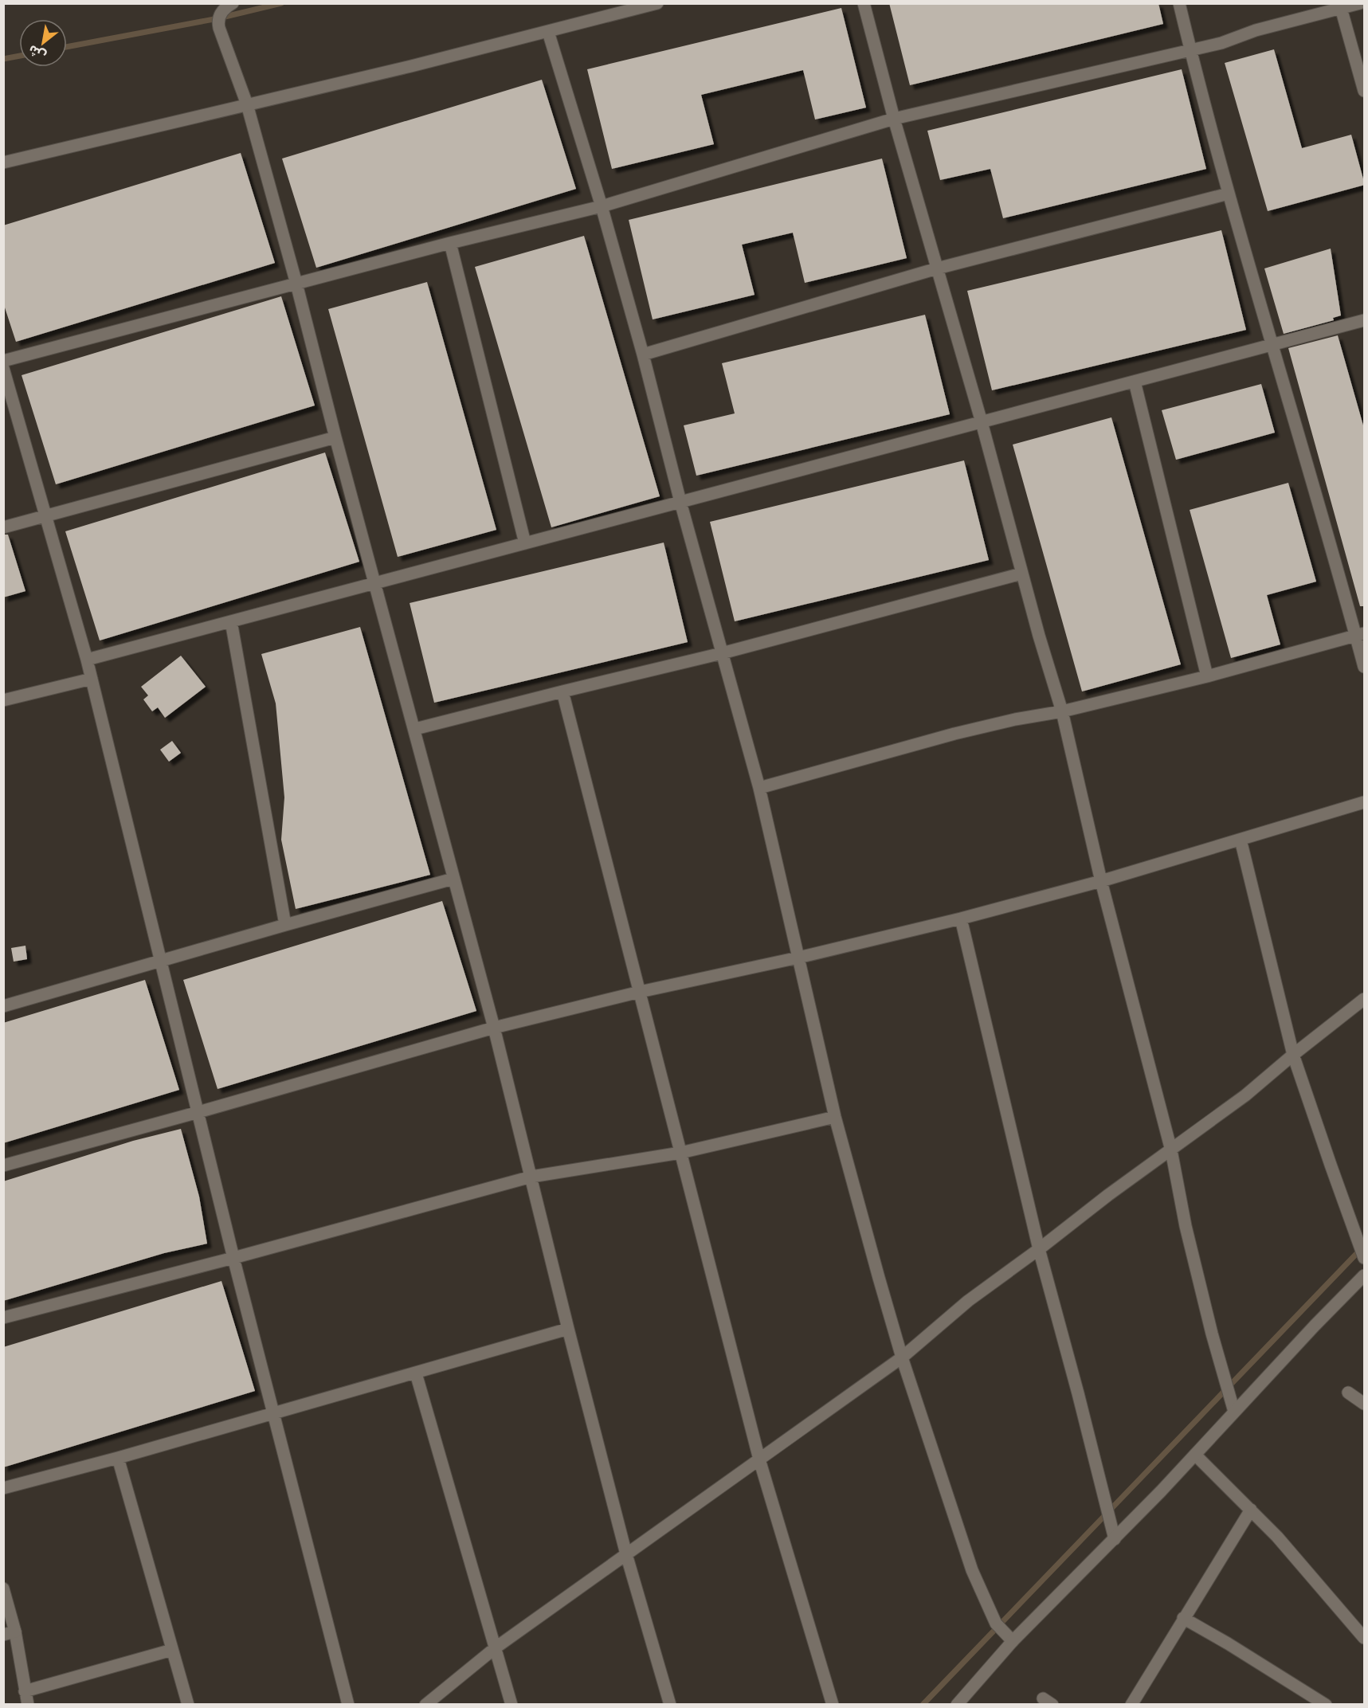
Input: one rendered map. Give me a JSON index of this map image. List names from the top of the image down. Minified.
{"north":"bottom left"}
